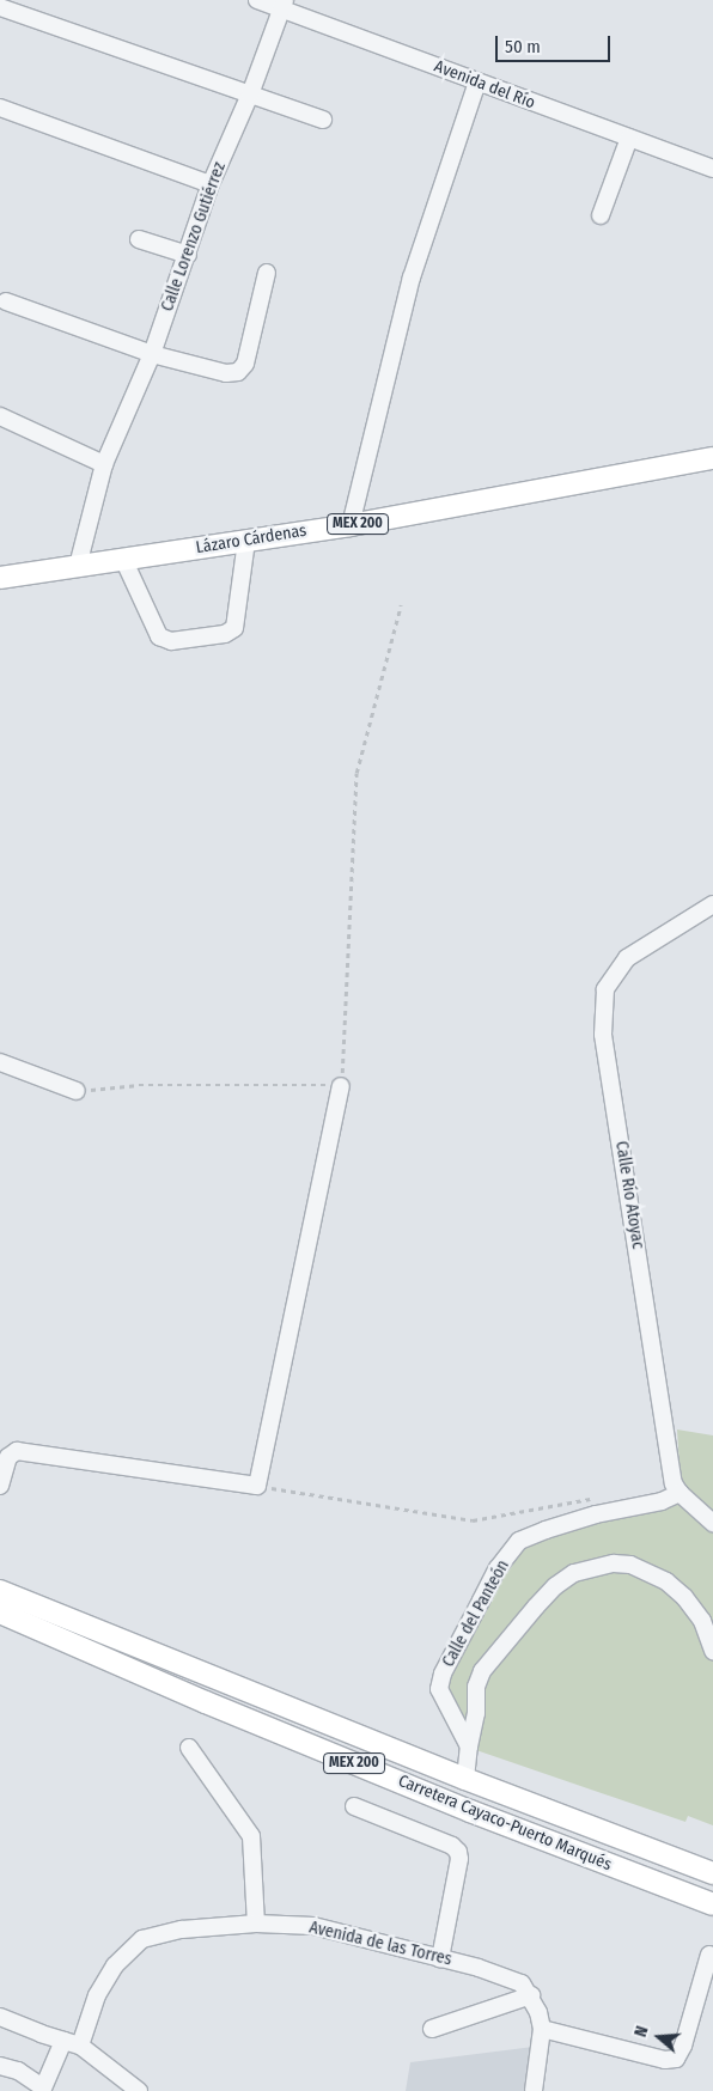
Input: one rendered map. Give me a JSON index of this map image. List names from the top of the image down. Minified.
{"streets":{"main road":["MEX 200","Lázaro Cárdenas","Carretera Cayaco-Puerto Marqués"],"street":["Avenida del Río","Calle Lorenzo Gutiérrez","Calle Río Atoyac","Calle del Panteón","Avenida de las Torres"]},"crossings":[["Avenida del Río","Calle Lorenzo Gutiérrez"],["Calle Lorenzo Gutiérrez","Lázaro Cárdenas"],["Calle Río Atoyac","Calle del Panteón"]],"scale_bar":"50 m","north":"left"}
